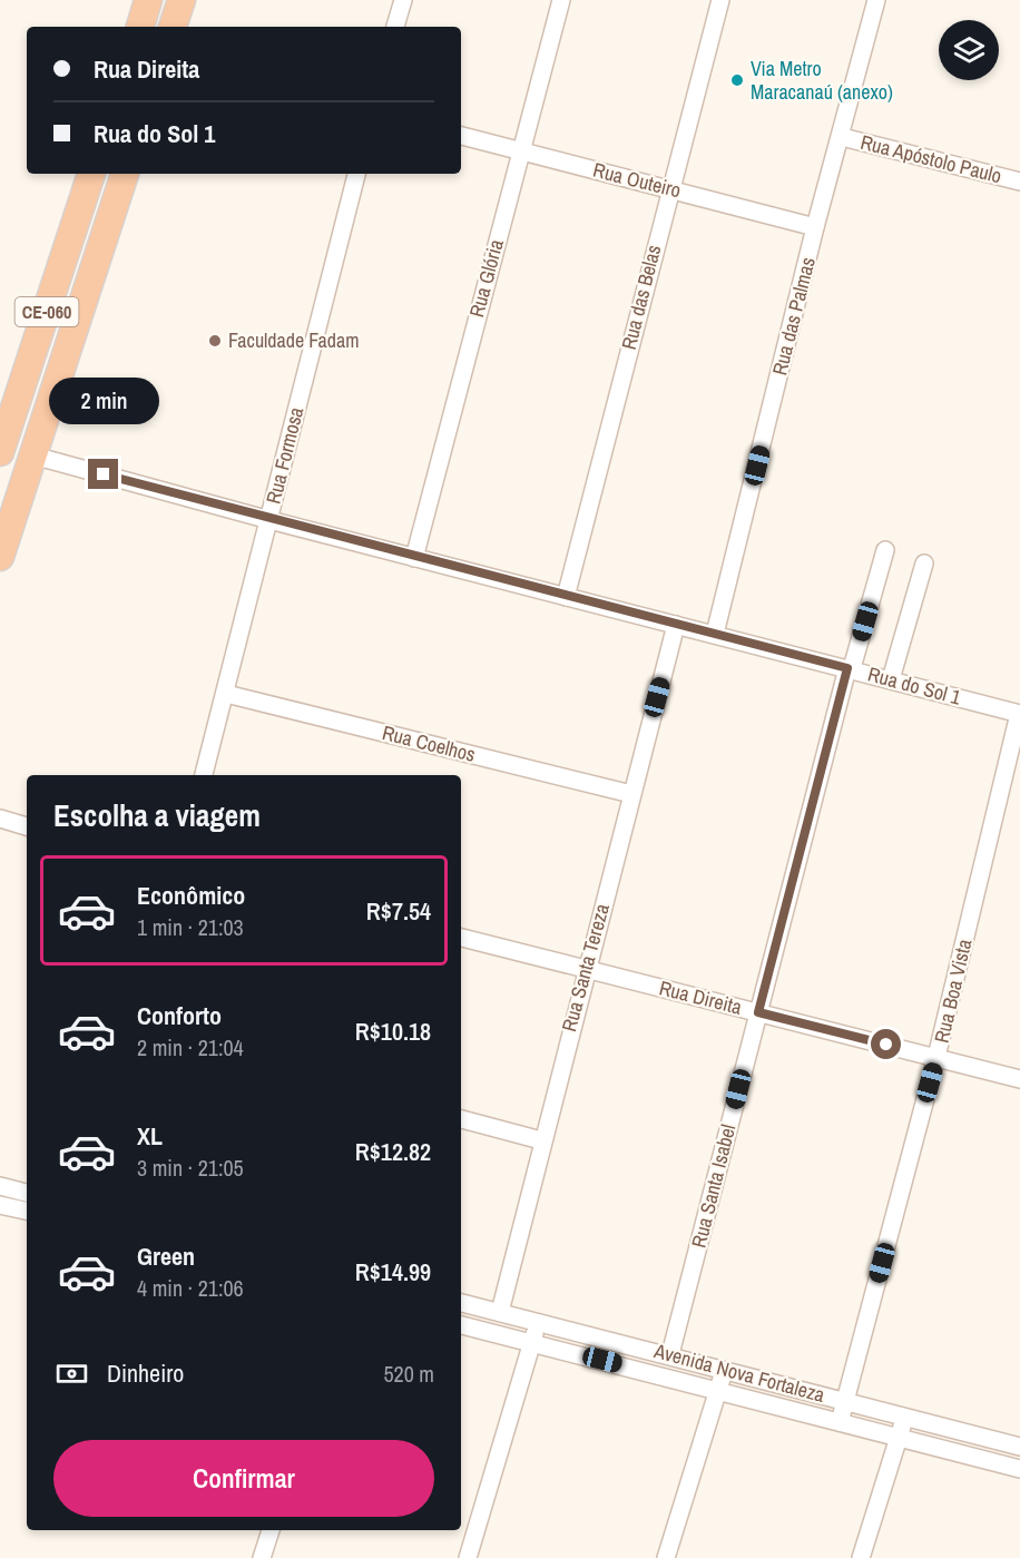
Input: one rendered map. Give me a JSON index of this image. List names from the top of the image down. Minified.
{"streets":{"highway":["CE-060"],"street":["Rua Apóstolo Paulo","Rua Outeiro","Rua Glória","Rua das Belas","Rua das Palmas","Rua Formosa","Rua do Sol 1","Rua Coelhos","Rua Santa Tereza","Rua Boa Vista","Rua Direita","Rua Santa Isabel","Avenida Nova Fortaleza"]},"crossings":[["Rua Apóstolo Paulo","Rua das Palmas"],["Rua Outeiro","Rua Glória"],["Rua Outeiro","Rua das Belas"],["Rua Outeiro","Rua das Palmas"],["Rua Glória","Rua do Sol 1"],["Rua das Belas","Rua do Sol 1"],["CE-060","Rua do Sol 1"],["Rua das Palmas","Rua do Sol 1"],["Rua Formosa","Rua do Sol 1"],["Rua Formosa","Rua Coelhos"],["Rua do Sol 1","Rua Santa Tereza"],["Rua do Sol 1","Rua Boa Vista"],["Rua do Sol 1","Rua Santa Isabel"],["Rua Coelhos","Rua Santa Tereza"],["Rua Santa Tereza","Rua Direita"],["Rua Santa Tereza","Avenida Nova Fortaleza"],["Rua Boa Vista","Rua Direita"],["Rua Boa Vista","Avenida Nova Fortaleza"],["Rua Direita","Rua Santa Isabel"],["Rua Santa Isabel","Avenida Nova Fortaleza"]],"places":["Via Metro Maracanaú (anexo)","Faculdade Fadam"],"page":{"banner":["Rua Direita","Rua do Sol 1"],"bubble":"2 min","heading":"Escolha a viagem","list":[{"name":"Econômico","note":"1 min · 21:03","value":"R$7.54"},{"name":"Conforto","note":"2 min · 21:04","value":"R$10.18"},{"name":"XL","note":"3 min · 21:05","value":"R$12.82"},{"name":"Green","note":"4 min · 21:06","value":"R$14.99"}],"pay":["Dinheiro","520 m"],"buttons":"Confirmar"}}
